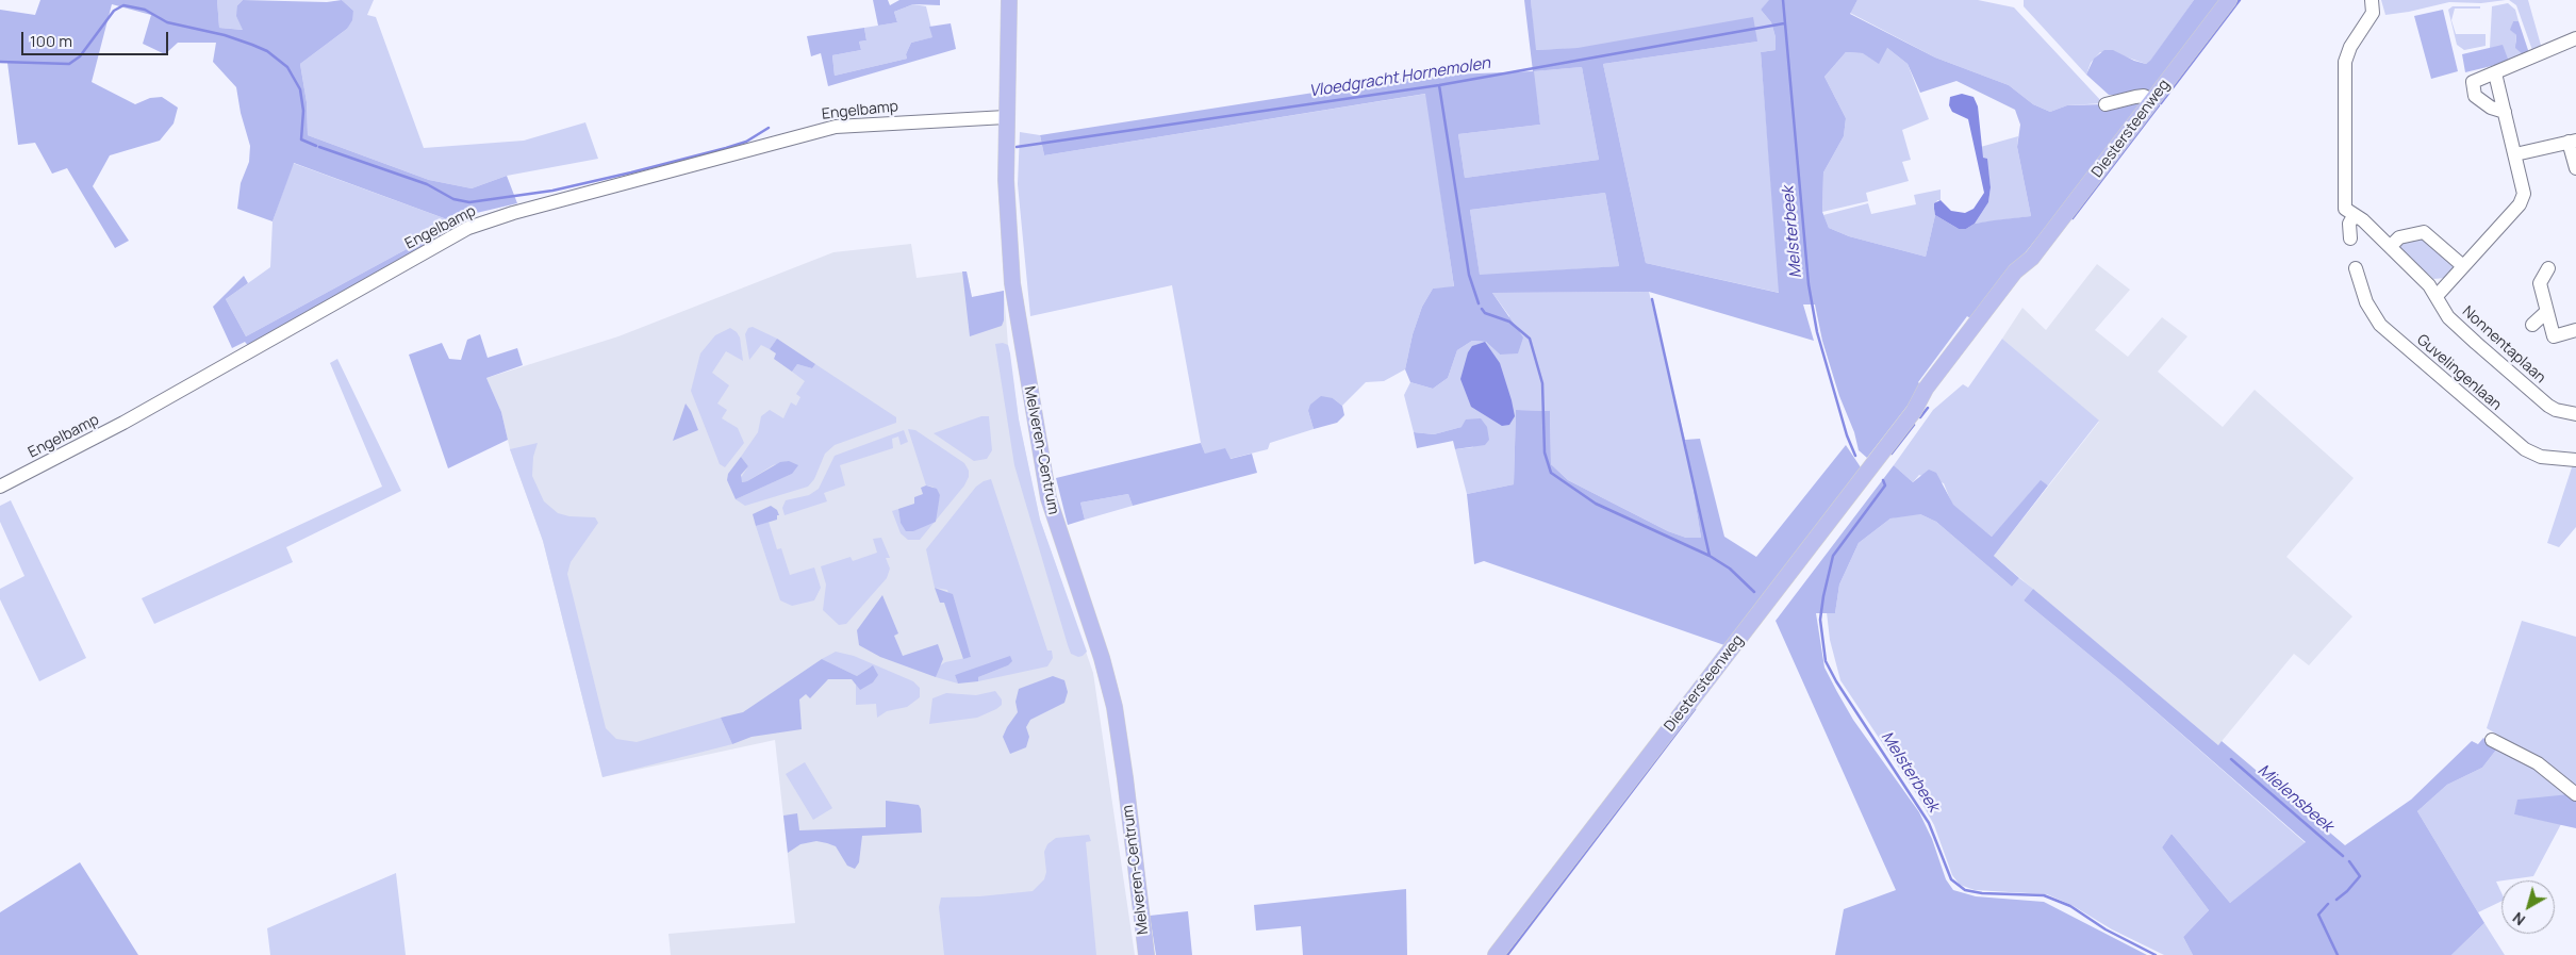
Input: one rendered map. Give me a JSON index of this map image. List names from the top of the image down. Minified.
{"streets":{"main road":["Diestersteenweg","Melveren-Centrum"],"street":["Engelbamp","Nonnentaplaan","Guvelingenlaan"]},"crossings":[["Engelbamp","Melveren-Centrum"]],"water":["Vloedgracht Hornemolen","Melsterbeek","Mielensbeek"],"scale_bar":"100 m","north":"bottom left"}
